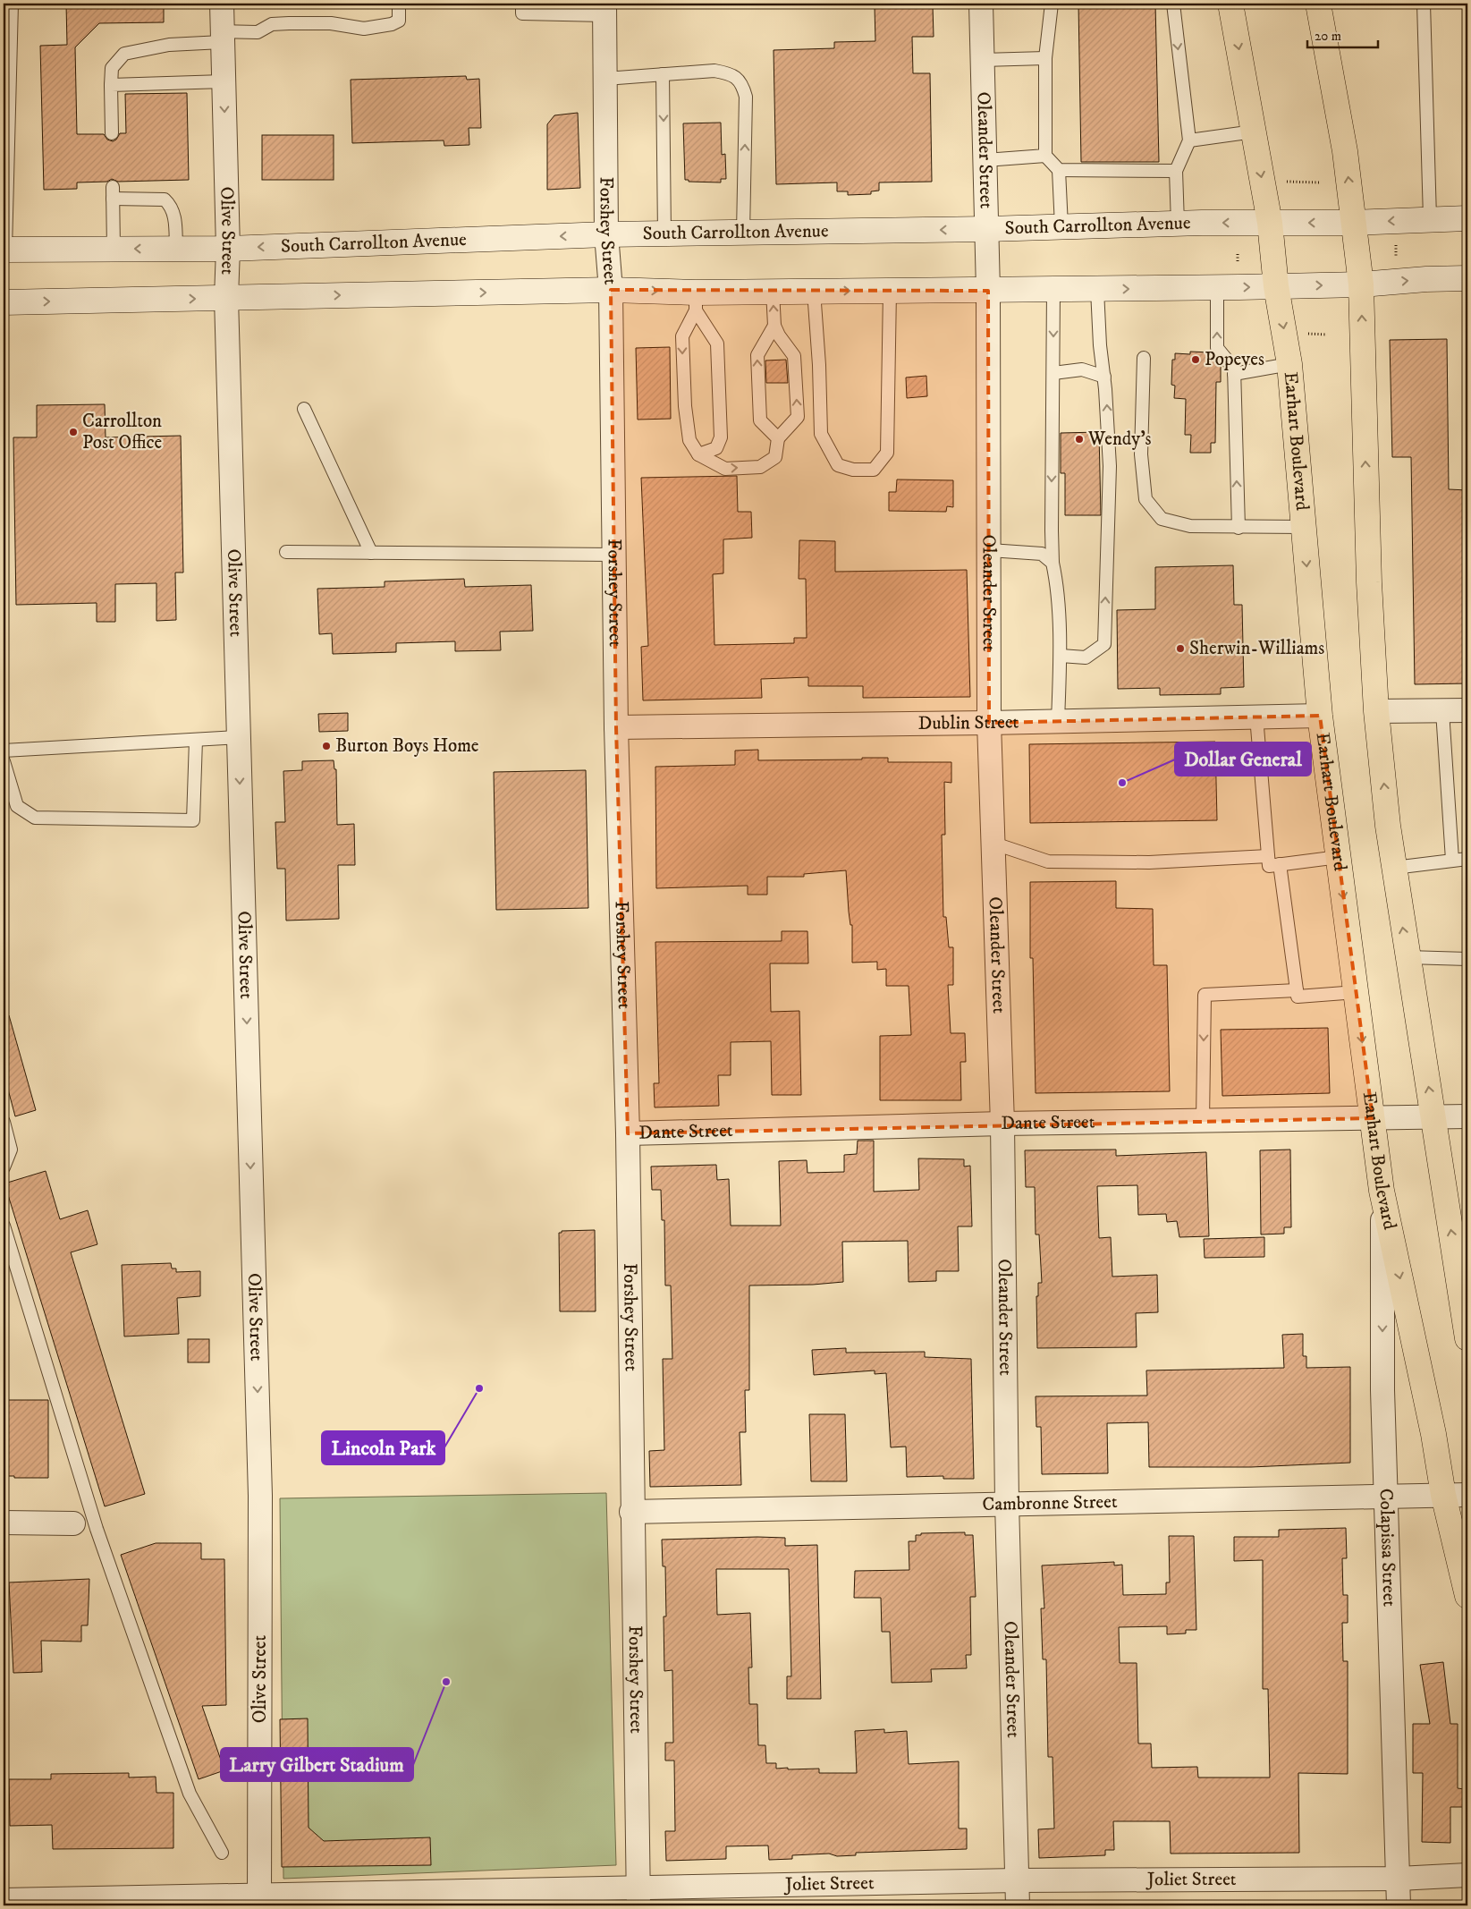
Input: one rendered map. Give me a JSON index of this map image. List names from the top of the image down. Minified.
{"streets":{"main road":["South Carrollton Avenue","Earhart Boulevard"],"street":["Oleander Street","Olive Street","Forshey Street","Dublin Street","Dante Street","Cambronne Street","Colapissa Street","Joliet Street"]},"crossings":[["Oleander Street","South Carrollton Avenue"],["Oleander Street","Dublin Street"],["Oleander Street","Dante Street"],["Oleander Street","Cambronne Street"],["Oleander Street","Joliet Street"],["South Carrollton Avenue","Olive Street"],["South Carrollton Avenue","Forshey Street"],["South Carrollton Avenue","Earhart Boulevard"],["Olive Street","Joliet Street"],["Forshey Street","Dublin Street"],["Forshey Street","Dante Street"],["Forshey Street","Cambronne Street"],["Forshey Street","Joliet Street"],["Earhart Boulevard","Dublin Street"],["Earhart Boulevard","Dante Street"],["Earhart Boulevard","Cambronne Street"],["Earhart Boulevard","Colapissa Street"],["Cambronne Street","Colapissa Street"],["Colapissa Street","Joliet Street"]],"one_way":["Olive Street","Colapissa Street"],"places":["Popeyes","Carrollton Post Office","Wendy's","Sherwin-Williams","Burton Boys Home","Dollar General","Lincoln Park","Larry Gilbert Stadium"],"scale_bar":"20 m"}
